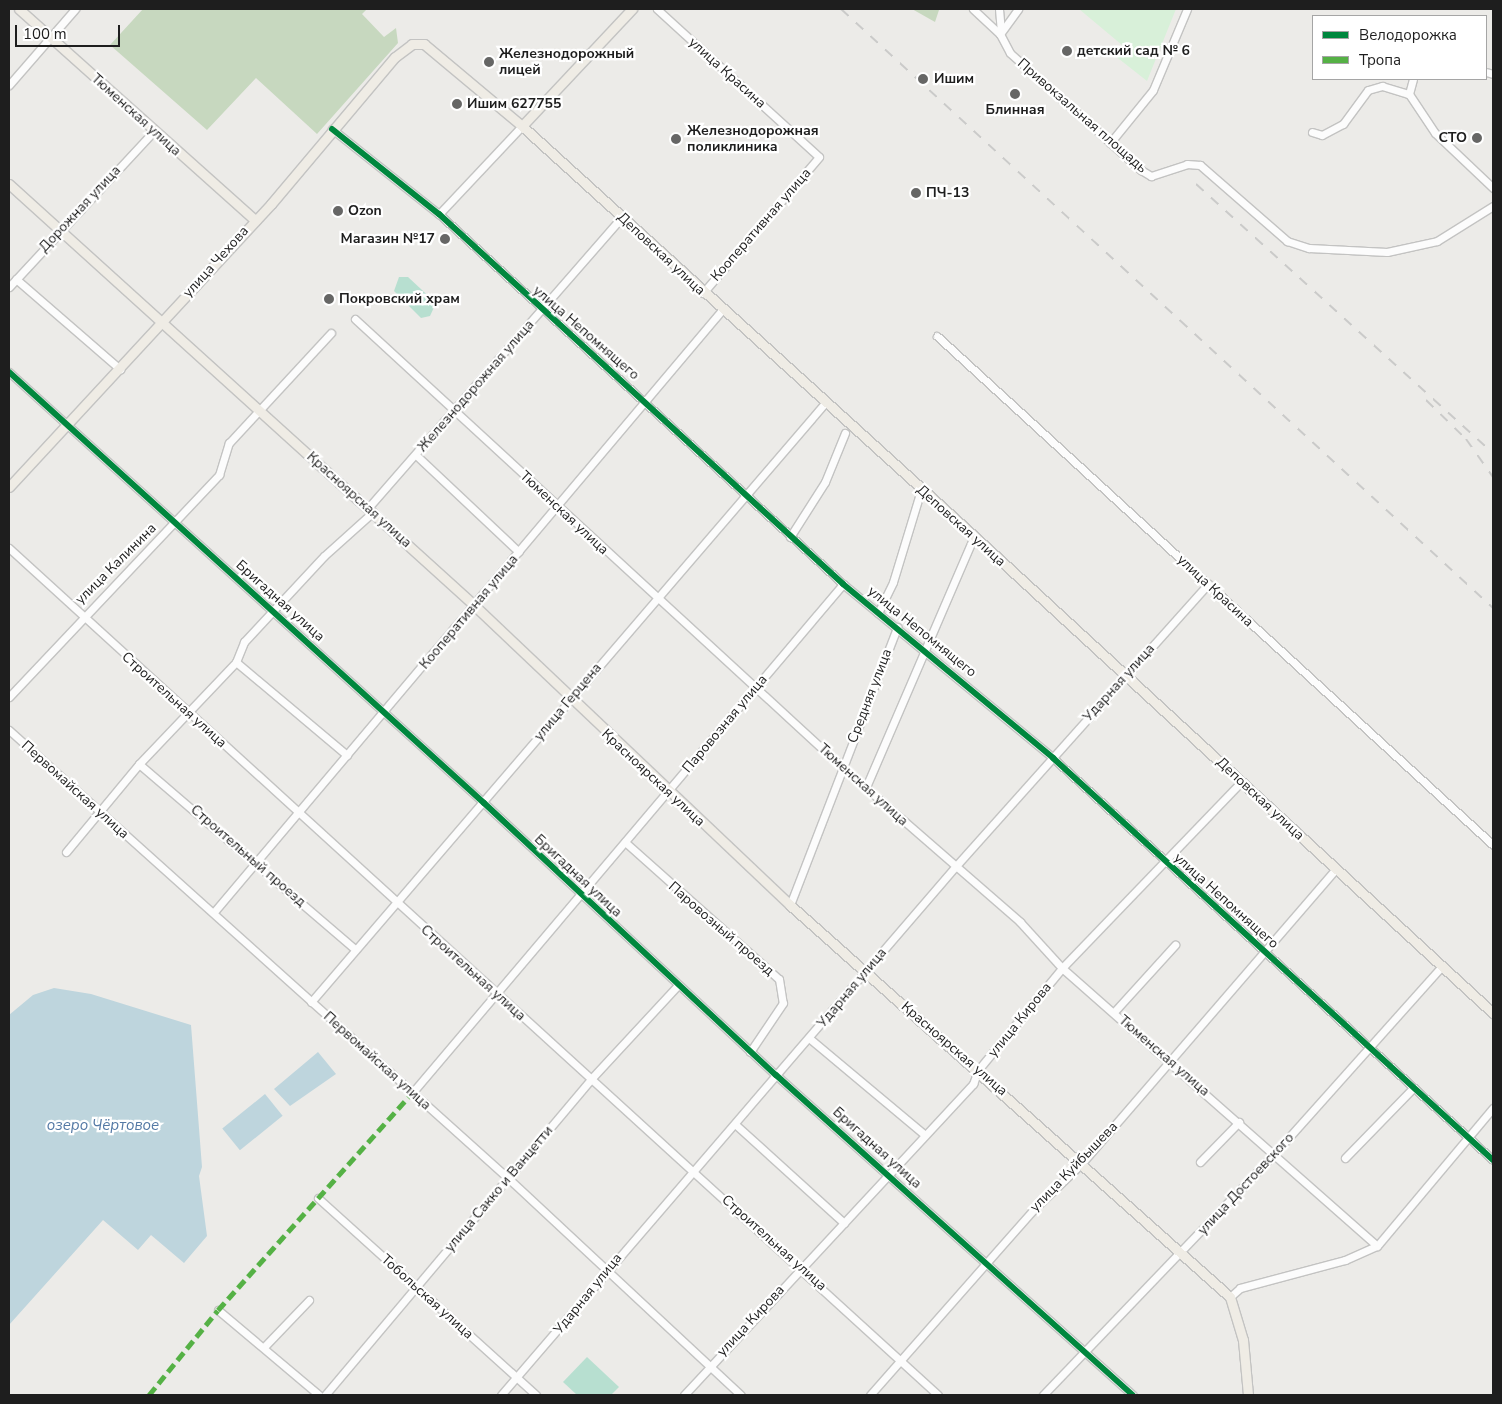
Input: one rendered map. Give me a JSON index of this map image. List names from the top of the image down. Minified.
{"streets":{"main road":["Тюменская улица","Деповская улица","улица Чехова","Красноярская улица"],"street":["улица Красина","Привокзальная площадь","Дорожная улица","Кооперативная улица","улица Непомнящего","Железнодорожная улица","улица Калинина","Бригадная улица","Ударная улица","Средняя улица","Строительная улица","улица Герцена","Паровозная улица","Первомайская улица","Строительный проезд","Паровозный проезд","улица Кирова","улица Куйбышева","улица Достоевского","улица Сакко и Ванцетти","Тобольская улица"]},"crossings":[["улица Красина","Кооперативная улица"],["улица Красина","Ударная улица"],["Тюменская улица","Дорожная улица"],["Тюменская улица","Кооперативная улица"],["Тюменская улица","улица Чехова"],["Тюменская улица","Железнодорожная улица"],["Тюменская улица","Ударная улица"],["Тюменская улица","Средняя улица"],["Тюменская улица","улица Герцена"],["Тюменская улица","Паровозная улица"],["Тюменская улица","улица Кирова"],["Тюменская улица","улица Куйбышева"],["Тюменская улица","улица Достоевского"],["Дорожная улица","Красноярская улица"],["Кооперативная улица","Деповская улица"],["Кооперативная улица","улица Непомнящего"],["Кооперативная улица","Красноярская улица"],["Кооперативная улица","Бригадная улица"],["Кооперативная улица","Строительная улица"],["Кооперативная улица","Первомайская улица"],["Кооперативная улица","Строительный проезд"],["Деповская улица","улица Чехова"],["Деповская улица","Железнодорожная улица"],["Деповская улица","Ударная улица"],["Деповская улица","улица Герцена"],["Деповская улица","улица Кирова"],["Деповская улица","улица Куйбышева"],["Деповская улица","улица Достоевского"],["улица Чехова","улица Непомнящего"],["улица Чехова","Красноярская улица"],["улица Чехова","Бригадная улица"],["улица Непомнящего","Железнодорожная улица"],["улица Непомнящего","Ударная улица"],["улица Непомнящего","Средняя улица"],["улица Непомнящего","улица Герцена"],["улица Непомнящего","Паровозная улица"],["улица Непомнящего","улица Кирова"],["улица Непомнящего","улица Куйбышева"],["улица Непомнящего","улица Достоевского"],["Железнодорожная улица","Красноярская улица"],["Железнодорожная улица","Бригадная улица"],["Железнодорожная улица","Строительная улица"],["Железнодорожная улица","Первомайская улица"],["Железнодорожная улица","Строительный проезд"],["Красноярская улица","улица Калинина"],["Красноярская улица","Ударная улица"],["Красноярская улица","Средняя улица"],["Красноярская улица","улица Герцена"],["Красноярская улица","Паровозная улица"],["Красноярская улица","улица Кирова"],["Красноярская улица","улица Куйбышева"],["Красноярская улица","улица Достоевского"],["улица Калинина","Бригадная улица"],["улица Калинина","Строительная улица"],["Бригадная улица","Ударная улица"],["Бригадная улица","улица Герцена"],["Бригадная улица","Паровозная улица"],["Бригадная улица","Паровозный проезд"],["Бригадная улица","улица Кирова"],["Бригадная улица","улица Куйбышева"],["Бригадная улица","улица Достоевского"],["Бригадная улица","улица Сакко и Ванцетти"],["Ударная улица","Строительная улица"],["Ударная улица","Первомайская улица"],["Ударная улица","Тобольская улица"],["Строительная улица","улица Герцена"],["Строительная улица","Паровозная улица"],["Строительная улица","улица Кирова"],["Строительная улица","улица Куйбышева"],["Строительная улица","улица Сакко и Ванцетти"],["улица Герцена","Первомайская улица"],["улица Герцена","Строительный проезд"],["Паровозная улица","Первомайская улица"],["Паровозная улица","Паровозный проезд"],["Первомайская улица","улица Кирова"],["Первомайская улица","улица Сакко и Ванцетти"],["улица Сакко и Ванцетти","Тобольская улица"]],"water":["озеро Чёртовое"],"places":["детский сад № 6","Железнодорожный лицей","Ишим","Блинная","Ишим 627755","СТО","Железнодорожная поликлиника","ПЧ-13","Ozon","Магазин №17","Покровский храм"],"legend":["Велодорожка","Тропа"],"scale_bar":"100 m"}
